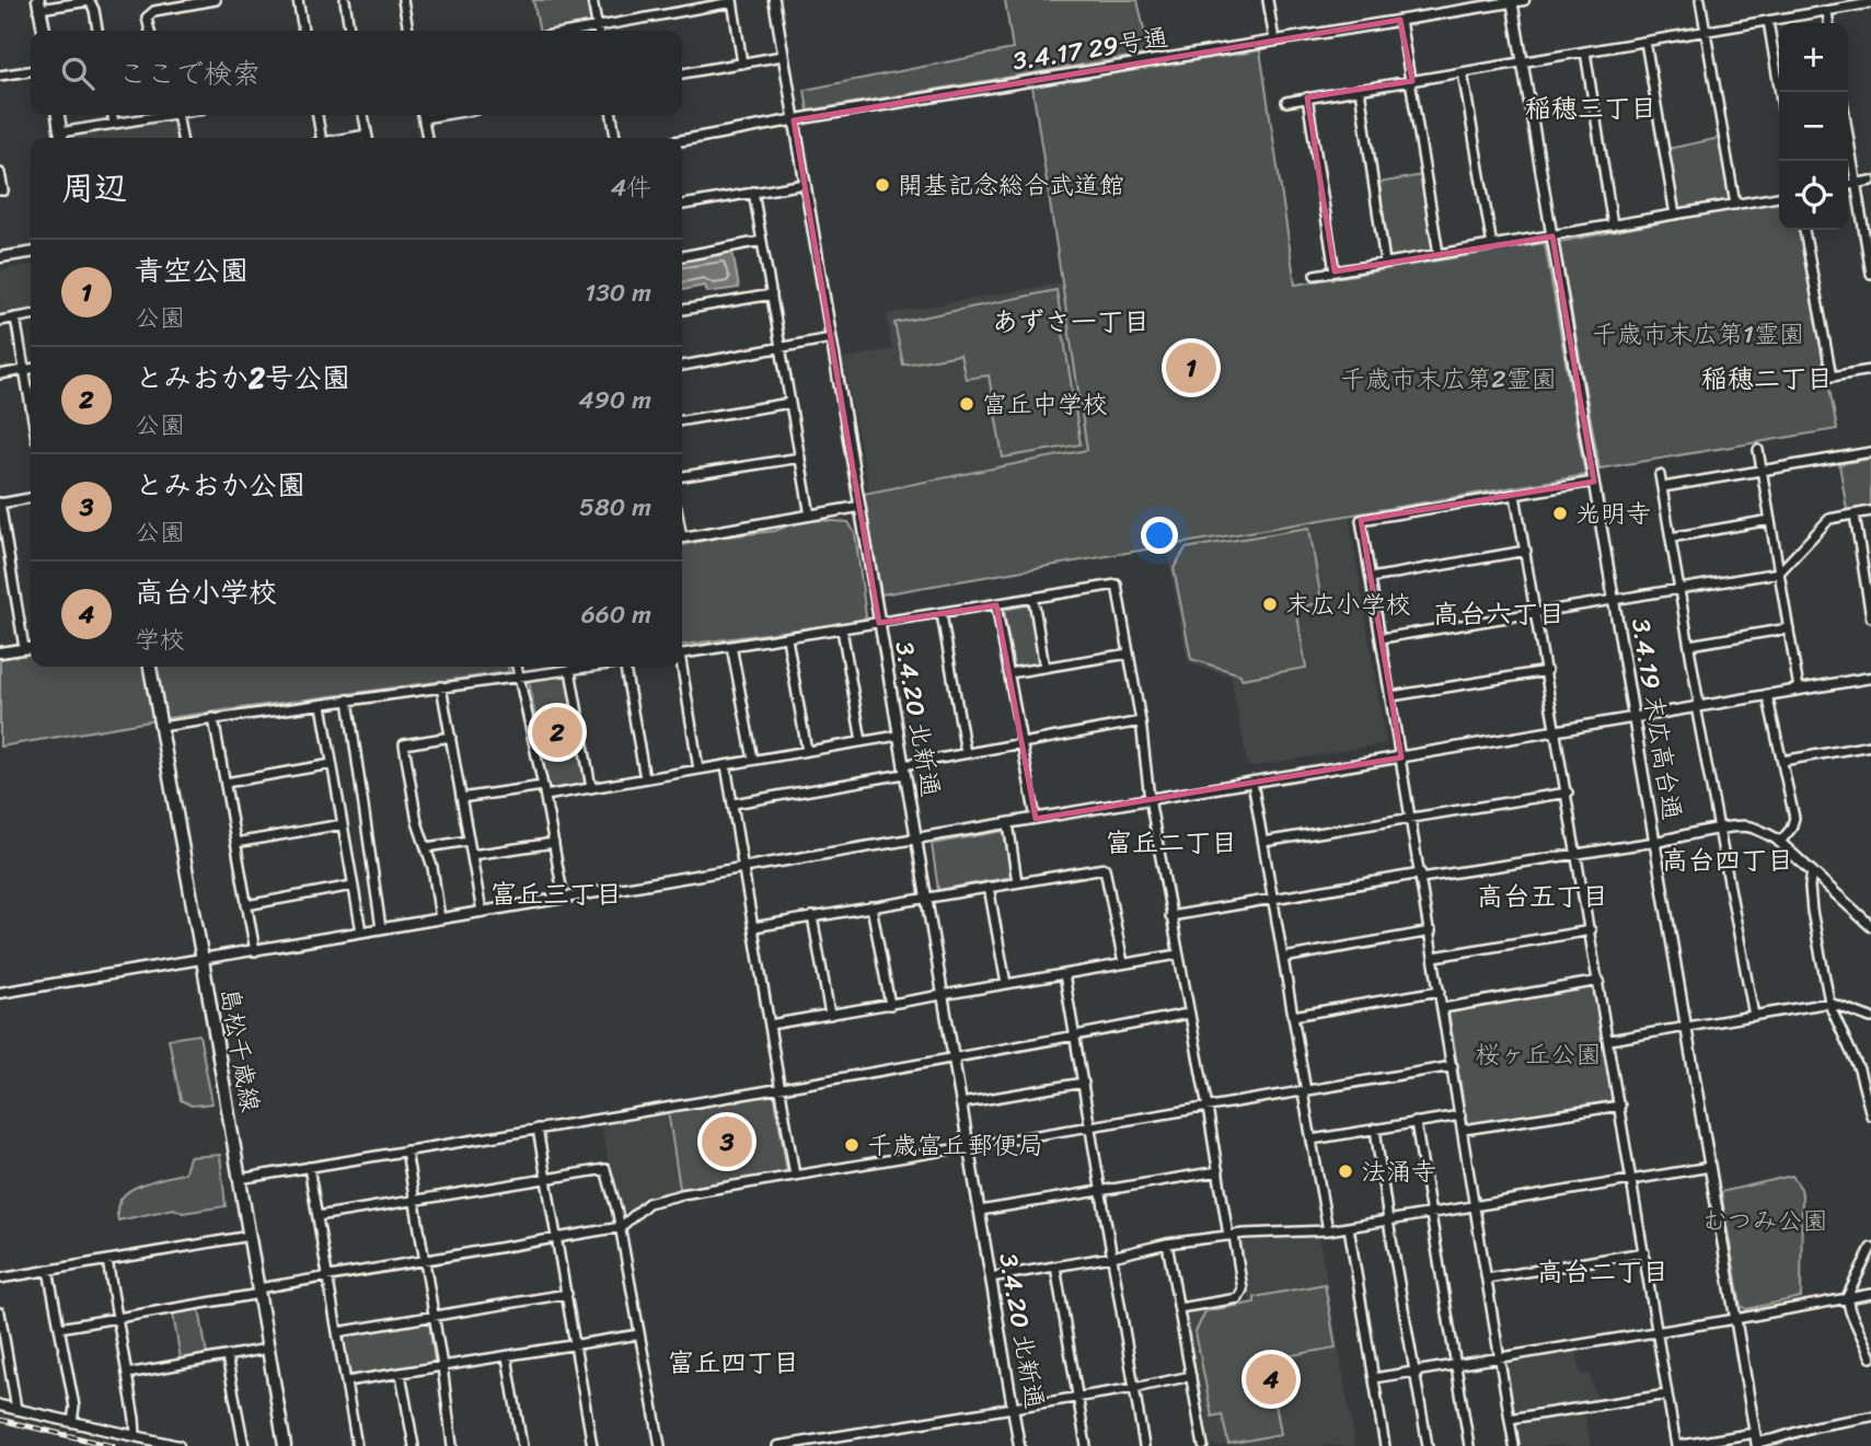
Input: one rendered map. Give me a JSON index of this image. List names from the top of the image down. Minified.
{"streets":{"main road":["島松千歳線"],"street":["3.4.17 29号通","3.4.20 北新通","3.4.19 末広高台通"]},"crossings":[["3.4.17 29号通","3.4.20 北新通"],["3.4.17 29号通","3.4.19 末広高台通"]],"districts":["稲穂三丁目","あずさ一丁目","稲穂二丁目","高台六丁目","富丘二丁目","高台四丁目","富丘三丁目","高台五丁目","高台二丁目","富丘四丁目"],"parks":["千歳市末広第1霊園","千歳市末広第2霊園","桜ヶ丘公園","むつみ公園"],"places":["開基記念総合武道館","富丘中学校","光明寺","末広小学校","千歳富丘郵便局","法涌寺"],"page":{"map_buttons":["+","−"],"search":"ここで検索","heading":["周辺","4件"],"list":[{"mark":"1","name":"青空公園","note":"公園","value":"130 m"},{"mark":"2","name":"とみおか2号公園","note":"公園","value":"490 m"},{"mark":"3","name":"とみおか公園","note":"公園","value":"580 m"},{"mark":"4","name":"高台小学校","note":"学校","value":"660 m"}],"pins":["1","2","3","4"]}}
